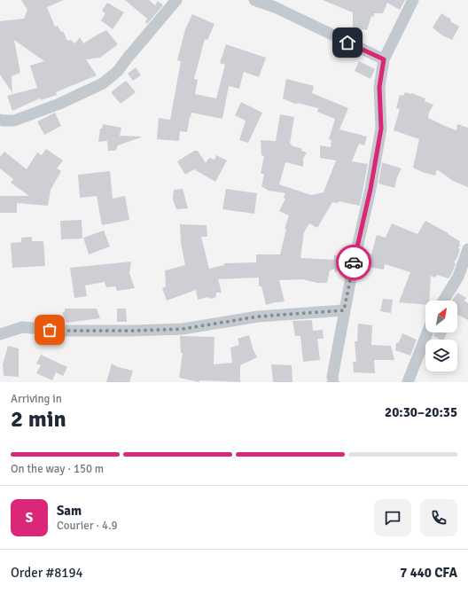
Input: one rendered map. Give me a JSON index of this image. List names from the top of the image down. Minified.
{"north":"top right","page":{"heading":["2 min","Arriving in","20:30–20:35"],"panel":["Sam","Courier · 4.9","Order #8194","7 440 CFA"],"bar":"On the way · 150 m","round":"S"}}
